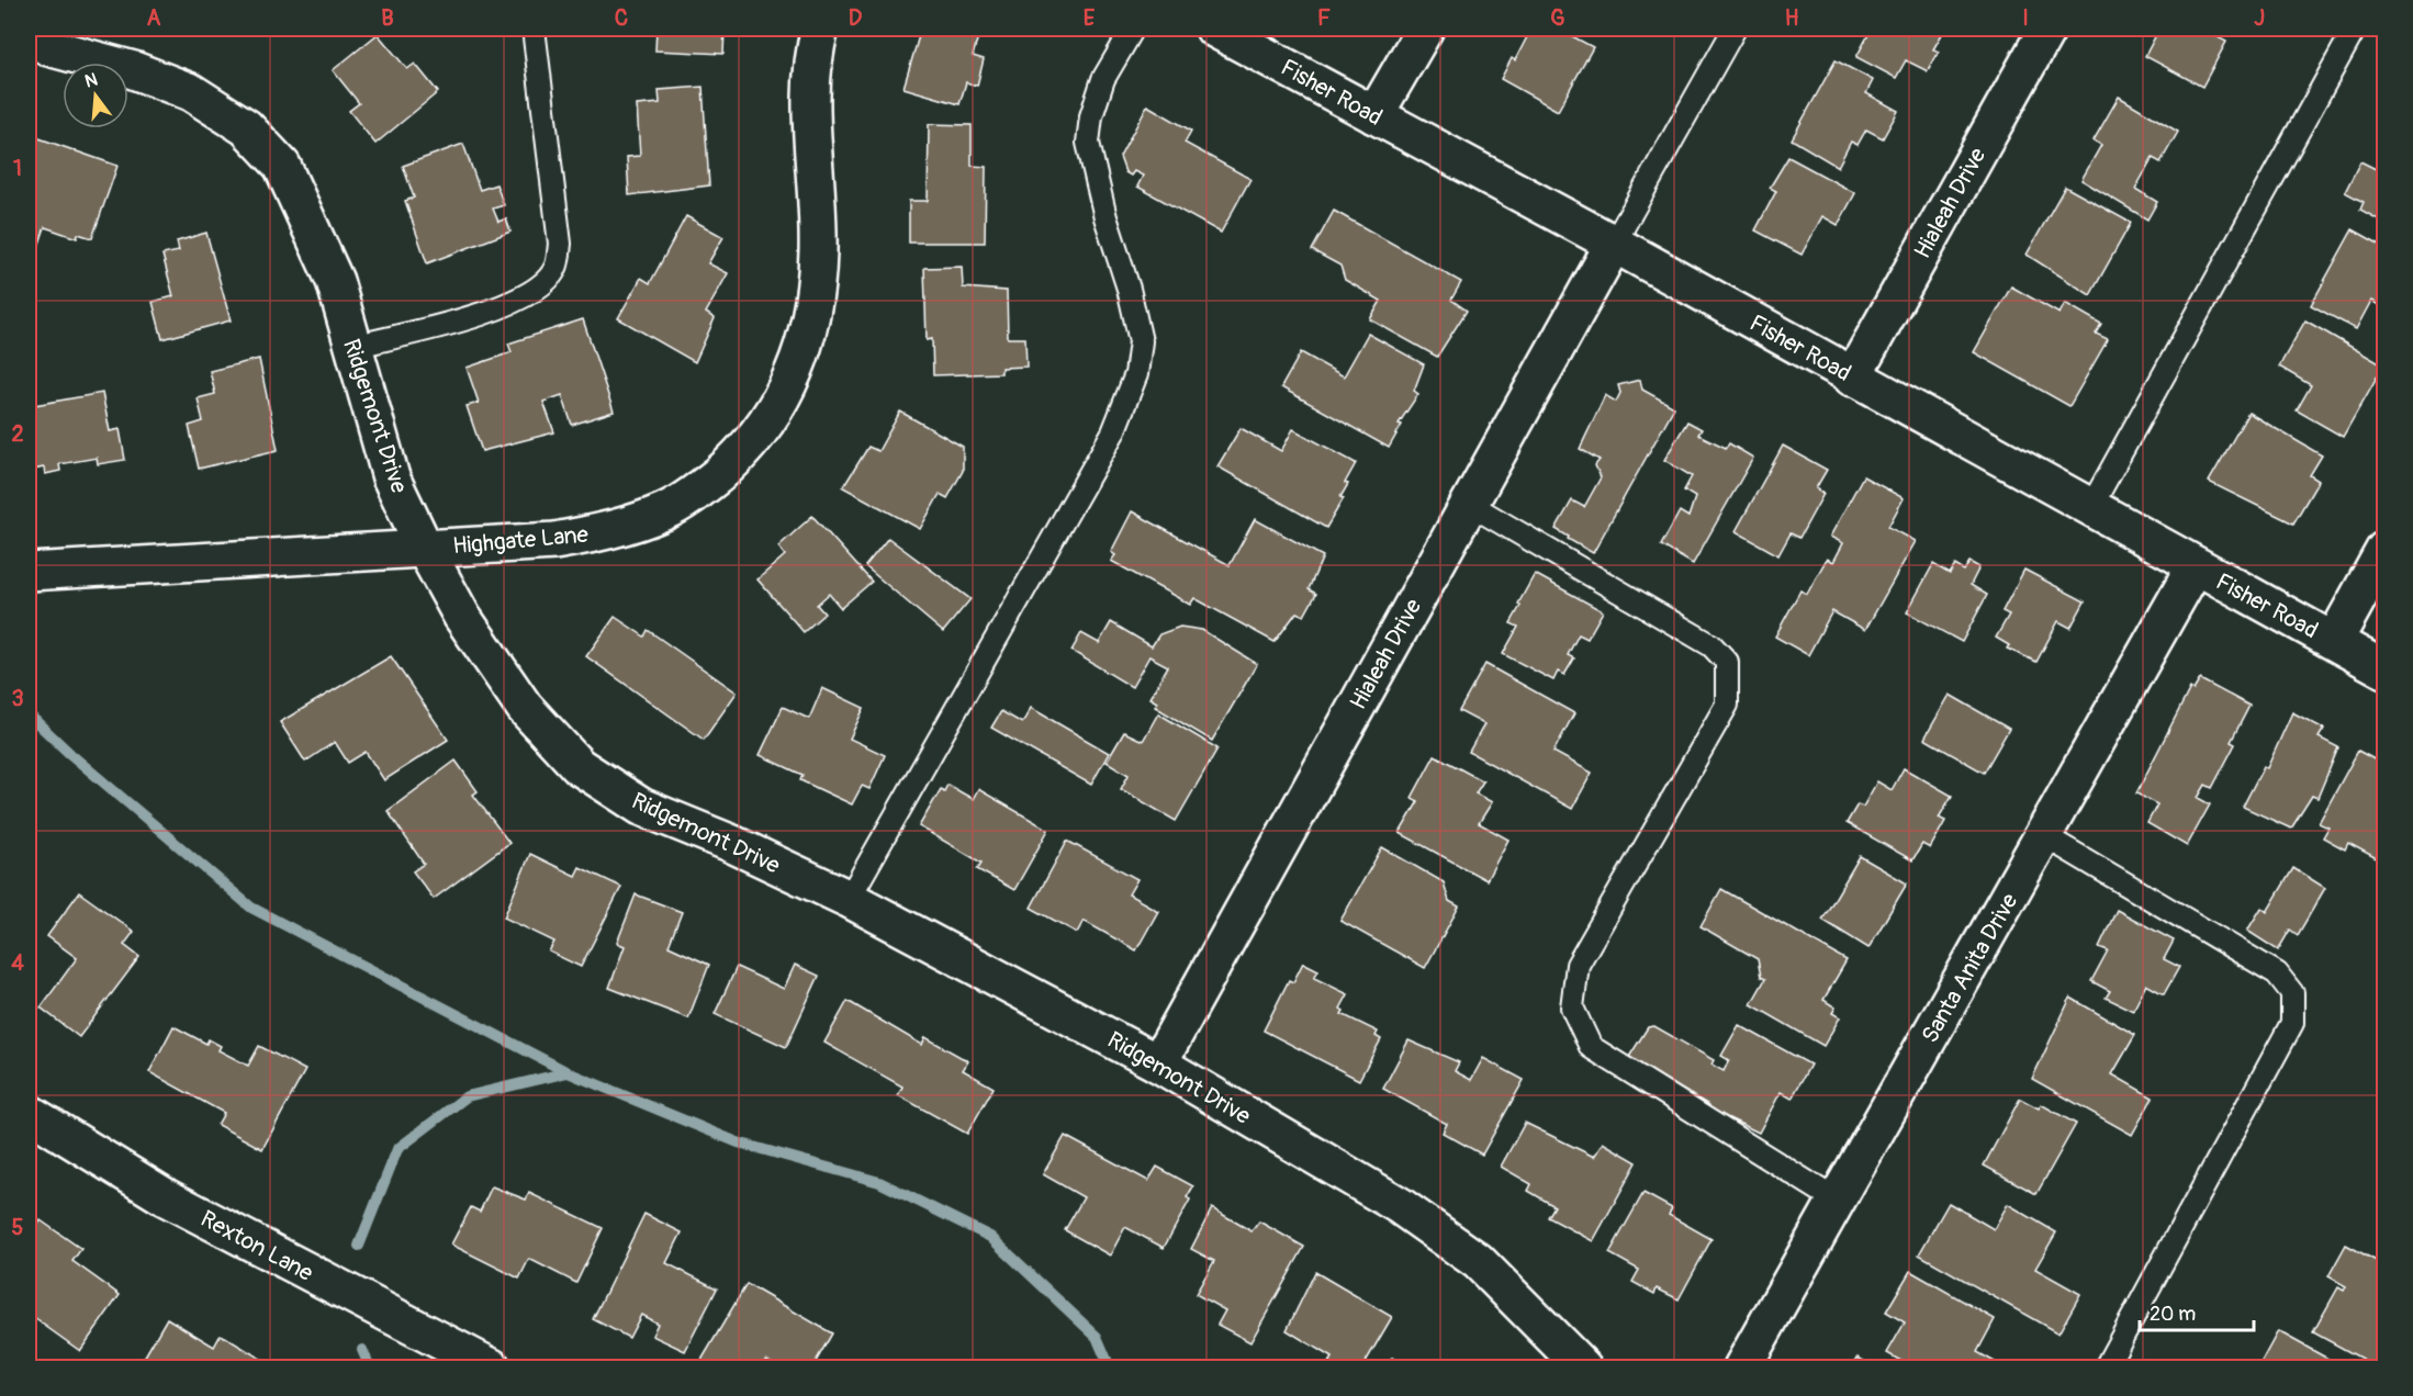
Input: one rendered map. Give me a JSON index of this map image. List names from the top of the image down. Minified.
{"streets":{"street":["Fisher Road","Hialeah Drive","Ridgemont Drive","Highgate Lane","Santa Anita Drive","Rexton Lane"]},"crossings":[["Fisher Road","Hialeah Drive"],["Fisher Road","Santa Anita Drive"],["Hialeah Drive","Ridgemont Drive"],["Ridgemont Drive","Highgate Lane"]],"scale_bar":"20 m","north":"top","grid":{"columns":["A","B","C","D","E","F","G","H","I","J"],"rows":["1","2","3","4","5"]}}
